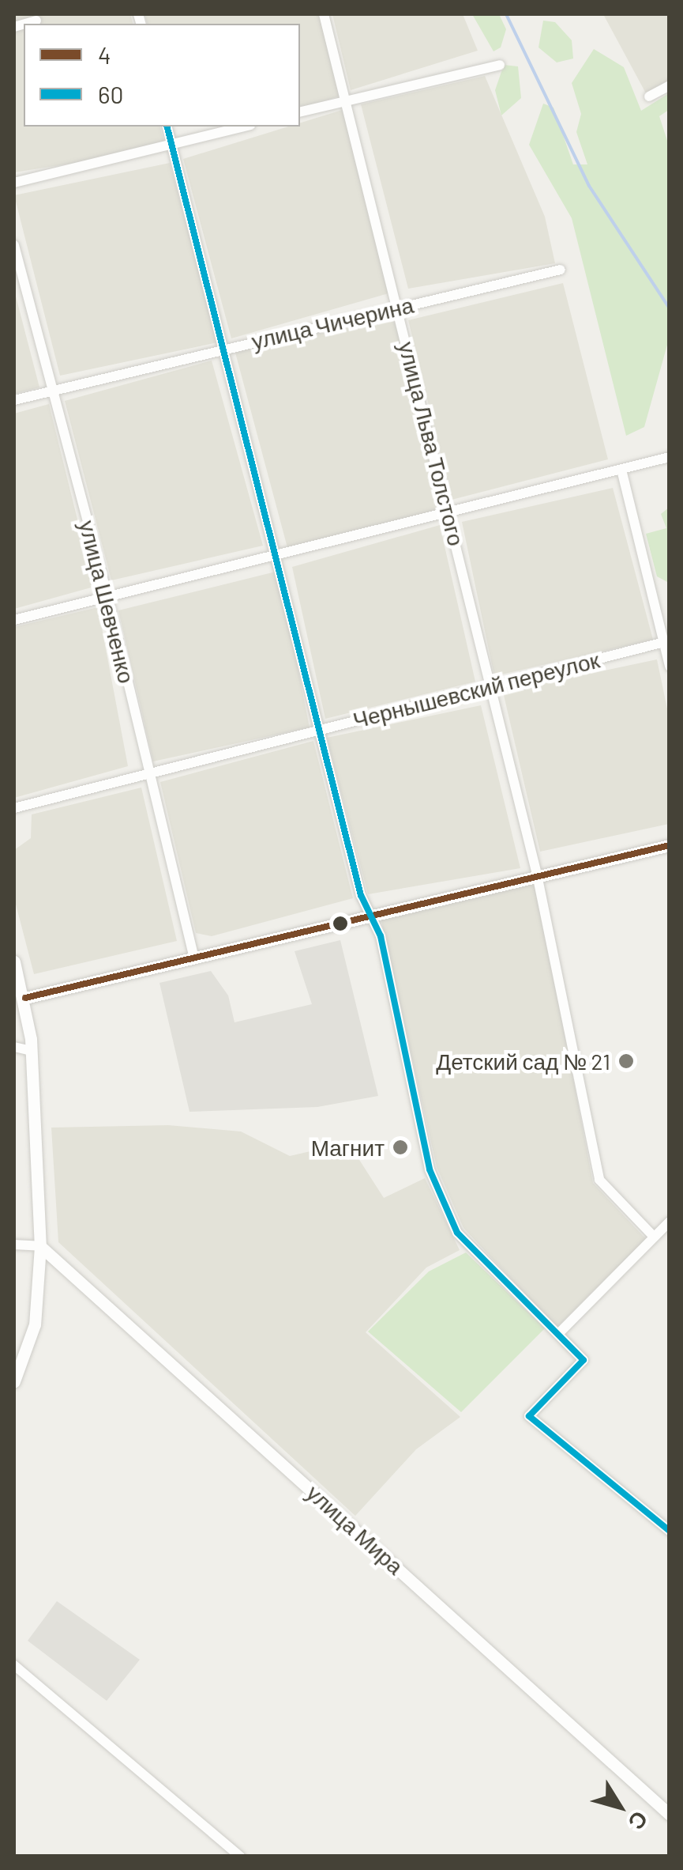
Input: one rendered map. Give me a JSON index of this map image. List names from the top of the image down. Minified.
{"streets":{"street":["улица Чичерина","улица Льва Толстого","улица Шевченко","Чернышевский переулок","улица Мира"]},"crossings":[["улица Чичерина","улица Льва Толстого"],["улица Чичерина","улица Шевченко"],["улица Льва Толстого","Чернышевский переулок"],["улица Шевченко","Чернышевский переулок"]],"places":["Детский сад № 21","Магнит"],"lines":["transit line 60","transit line 4"],"legend":["4","60"],"north":"bottom right"}
